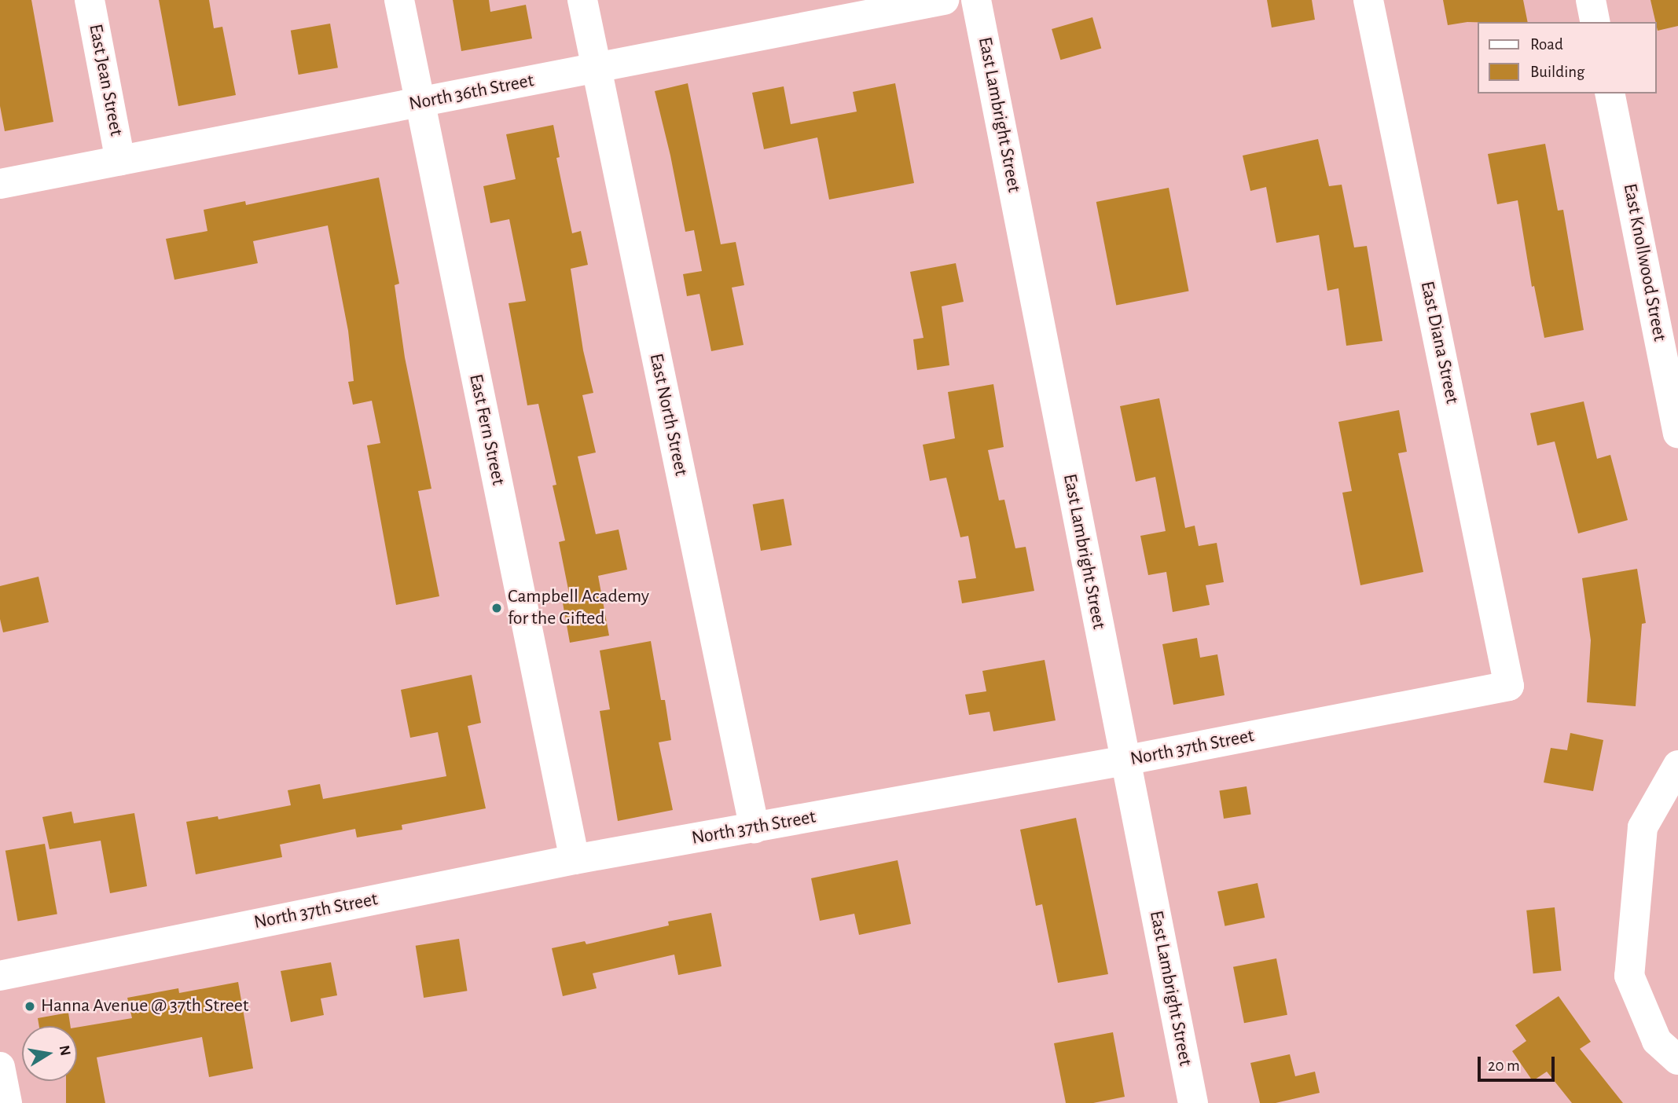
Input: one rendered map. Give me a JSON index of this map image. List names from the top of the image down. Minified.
{"streets":{"street":["East Jean Street","North 36th Street","East Lambright Street","East Knollwood Street","East Diana Street","East North Street","East Fern Street","North 37th Street"]},"crossings":[["East Jean Street","North 36th Street"],["North 36th Street","East North Street"],["North 36th Street","East Fern Street"],["East Lambright Street","North 37th Street"],["East Diana Street","North 37th Street"],["East North Street","North 37th Street"],["East Fern Street","North 37th Street"]],"places":["Campbell Academy for the Gifted","Hanna Avenue @ 37th Street"],"legend":["Road","Building"],"scale_bar":"20 m","north":"right"}
